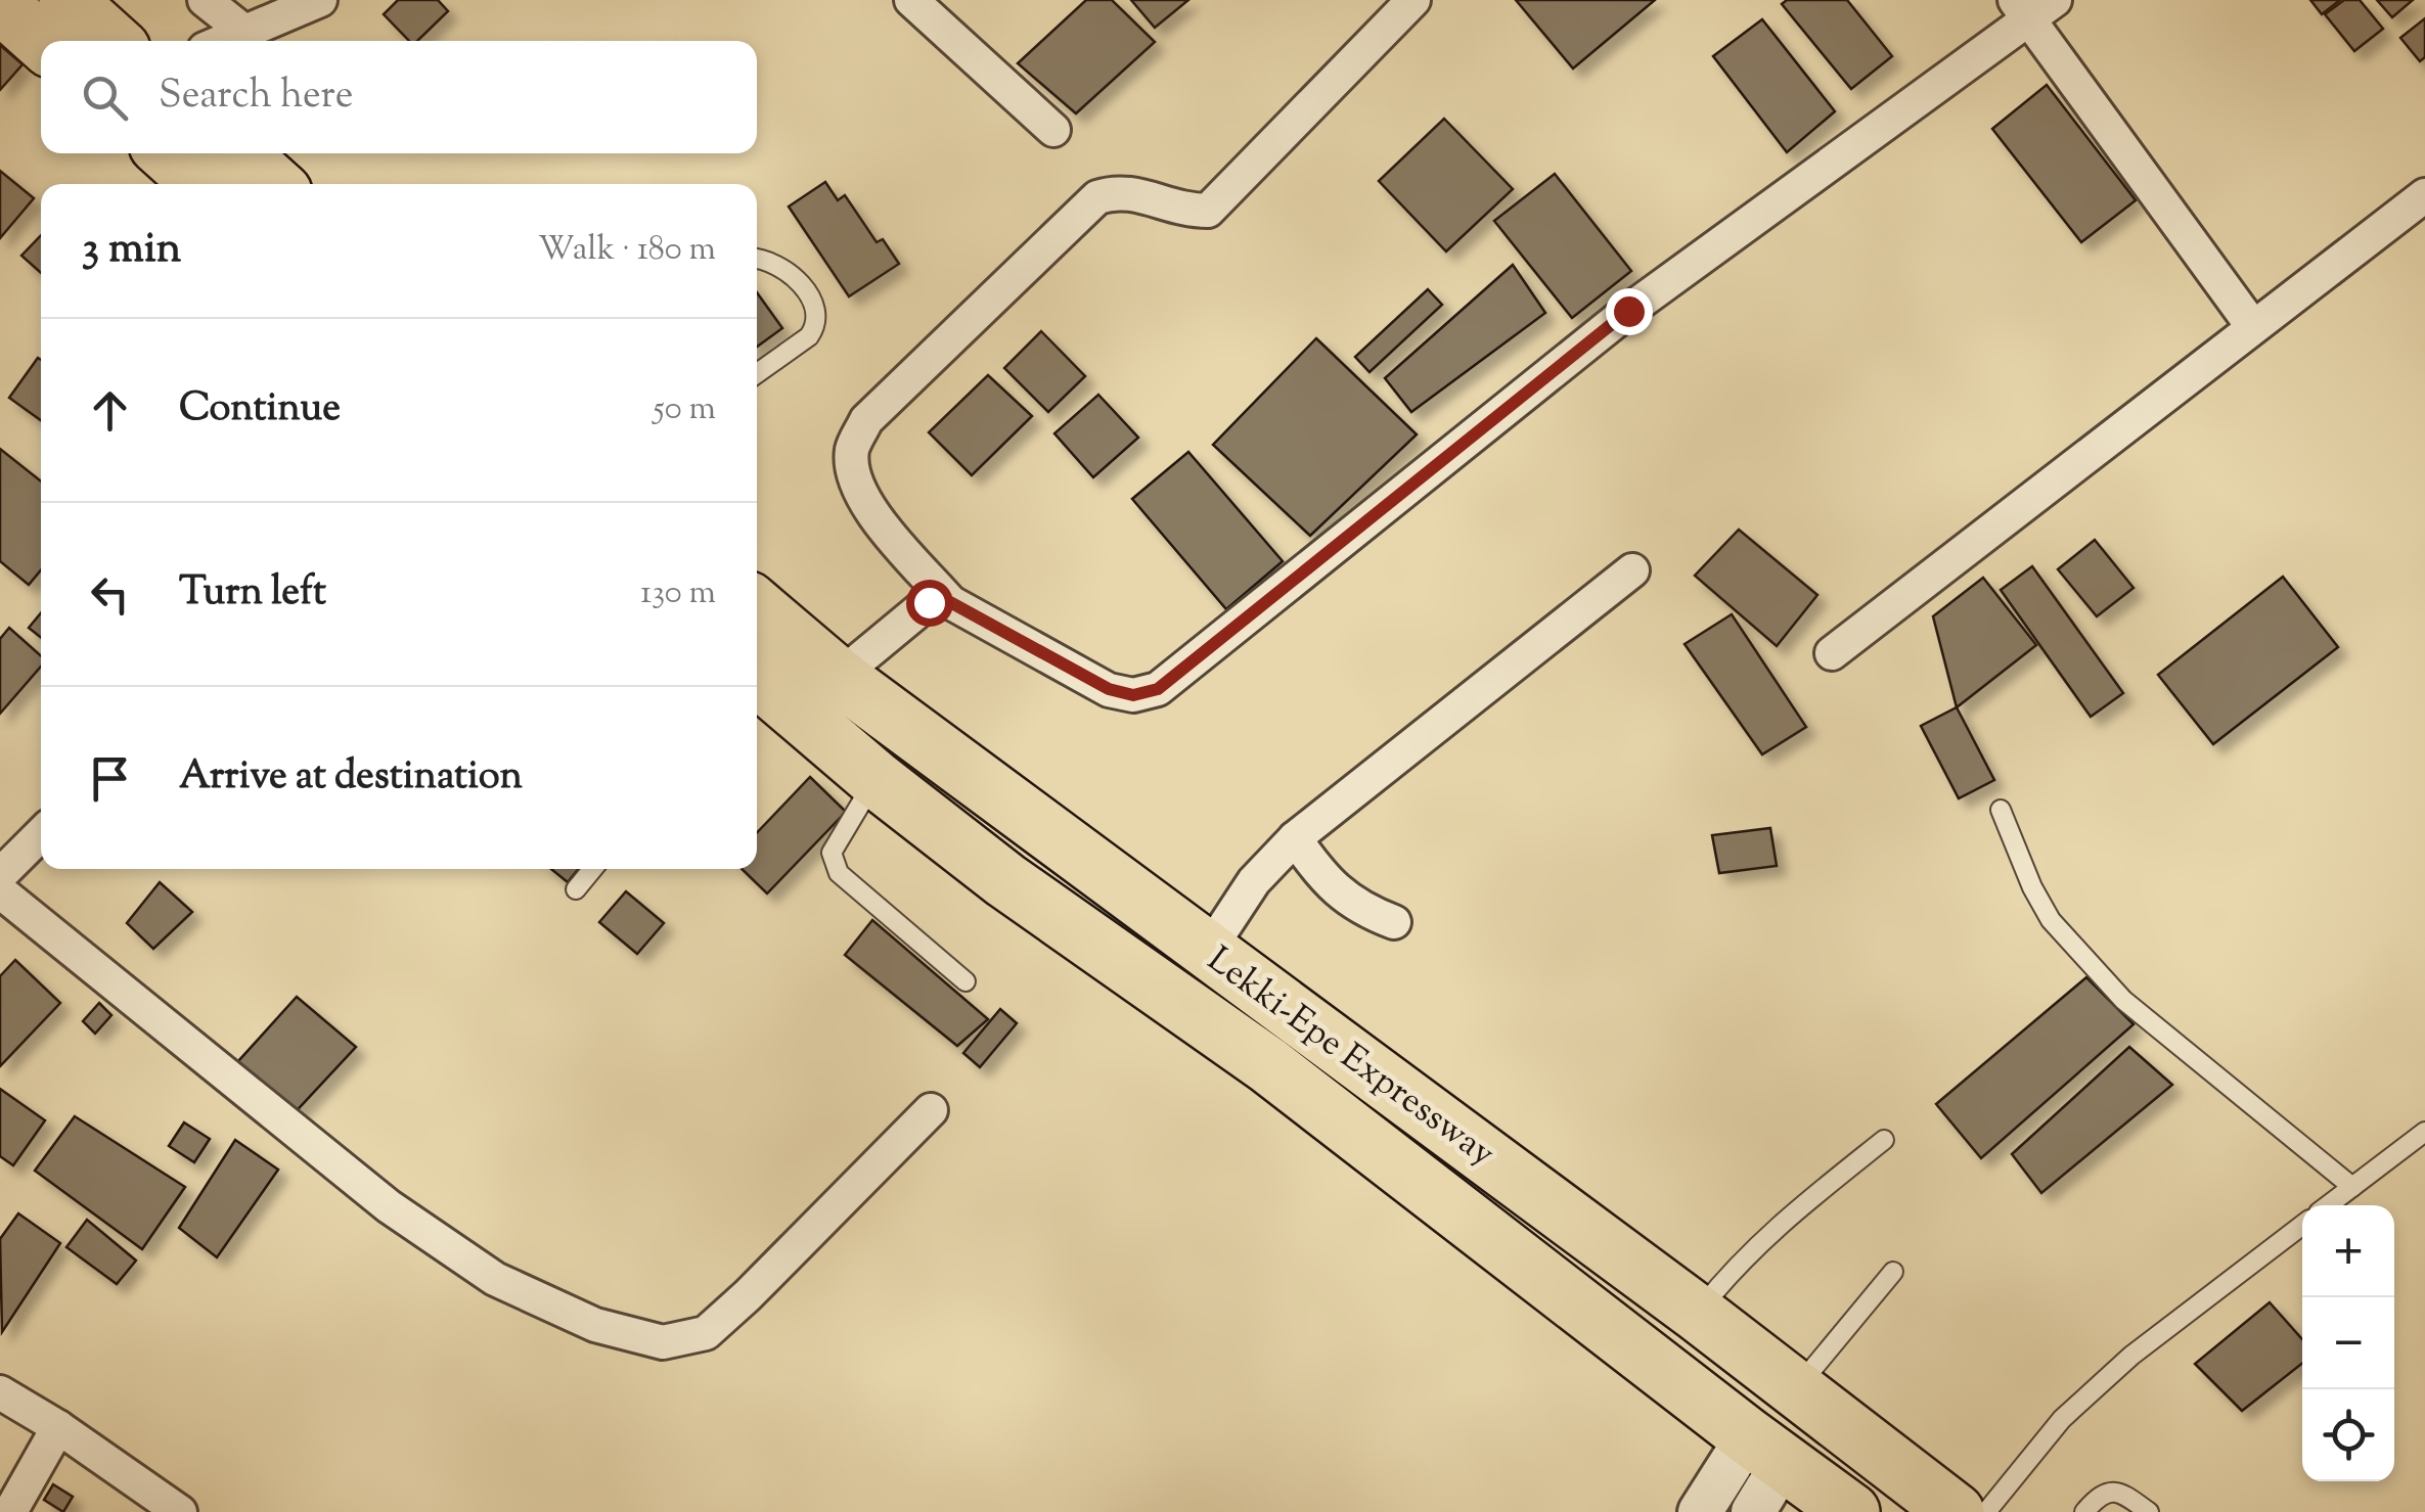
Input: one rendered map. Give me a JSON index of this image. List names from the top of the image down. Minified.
{"streets":{"highway":["Lekki-Epe Expressway"]},"page":{"search":"Search here","heading":["3 min","Walk · 180 m"],"list":[["Continue","50 m"],["Turn left","130 m"],"Arrive at destination"],"map_buttons":["+","−"]}}
